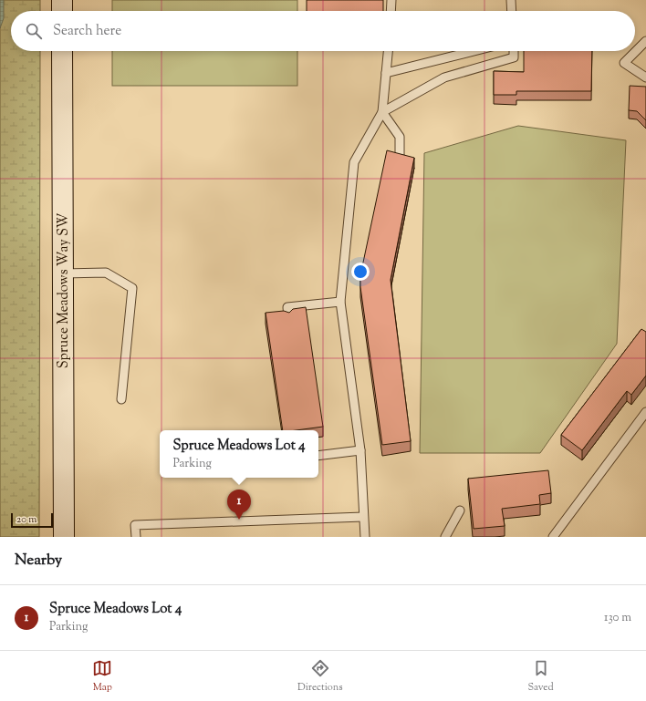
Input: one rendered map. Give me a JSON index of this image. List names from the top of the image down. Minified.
{"streets":{"main road":["Spruce Meadows Way SW"]},"scale_bar":"20 m","page":{"search":"Search here","popup":["Spruce Meadows Lot 4","Parking"],"pins":"1","scale":"20 m","heading":"Nearby","list":[{"mark":"1","name":"Spruce Meadows Lot 4","note":"Parking","value":"130 m"}],"nav":["Map","Directions","Saved"]}}
